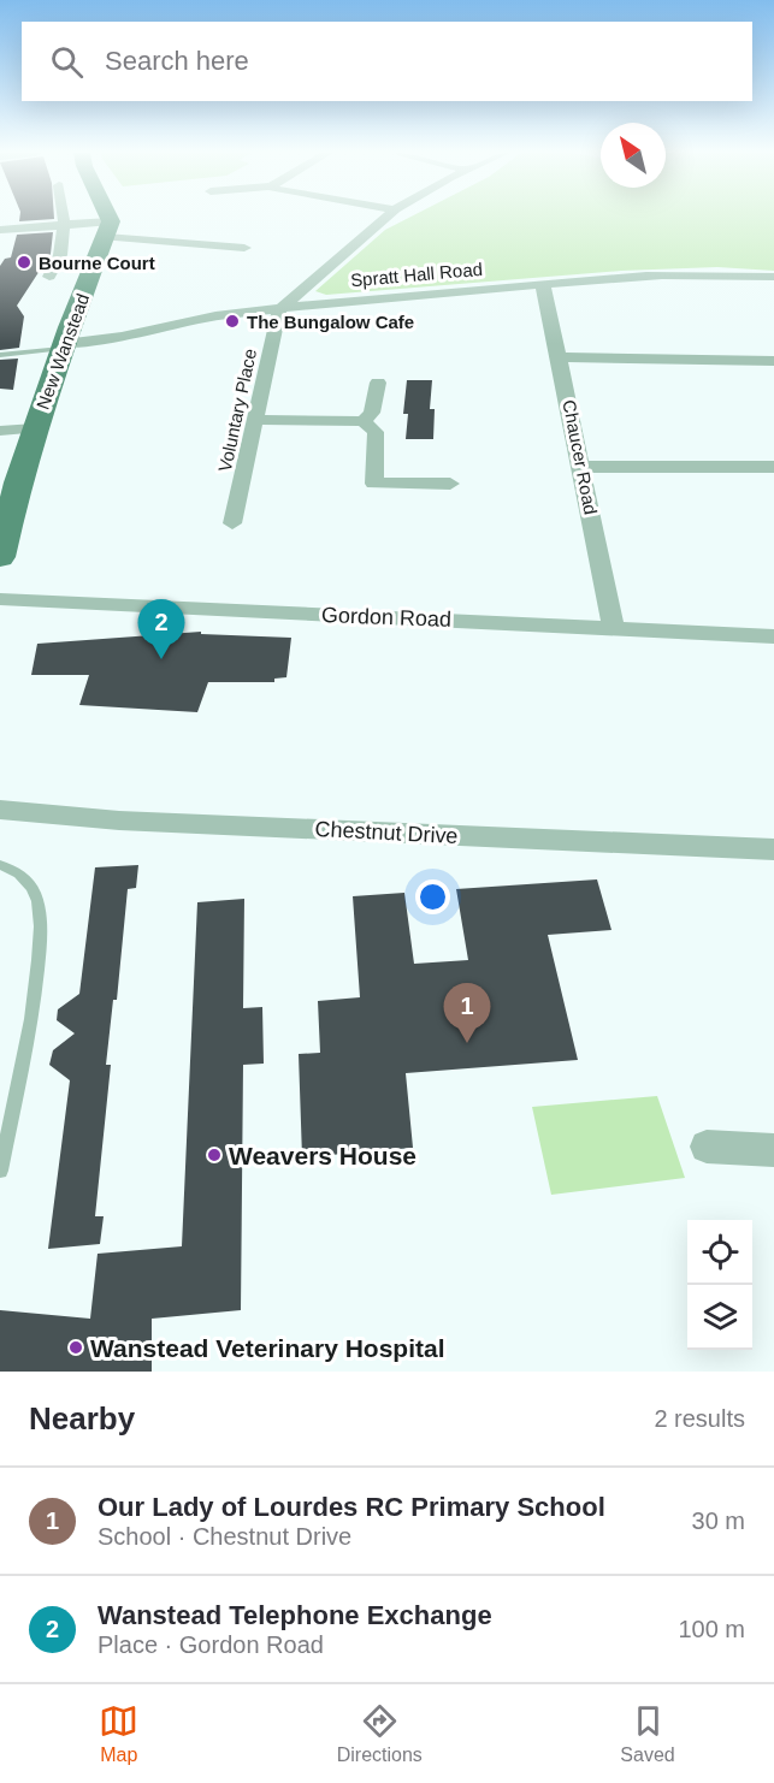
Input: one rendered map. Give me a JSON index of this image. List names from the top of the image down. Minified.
{"streets":{"main road":["New Wanstead"],"street":["Spratt Hall Road","Voluntary Place","Chaucer Road","Gordon Road","Chestnut Drive"]},"crossings":[["Spratt Hall Road","New Wanstead"],["Spratt Hall Road","Voluntary Place"],["Spratt Hall Road","Chaucer Road"],["Chaucer Road","Gordon Road"]],"places":["Bourne Court","The Bungalow Cafe","Weavers House","Wanstead Veterinary Hospital"],"north":"top left","page":{"search":"Search here","pins":["2","1"],"heading":["Nearby","2 results"],"list":[{"mark":"1","name":"Our Lady of Lourdes RC Primary School","note":"School · Chestnut Drive","value":"30 m"},{"mark":"2","name":"Wanstead Telephone Exchange","note":"Place · Gordon Road","value":"100 m"}],"nav":["Map","Directions","Saved"]}}
